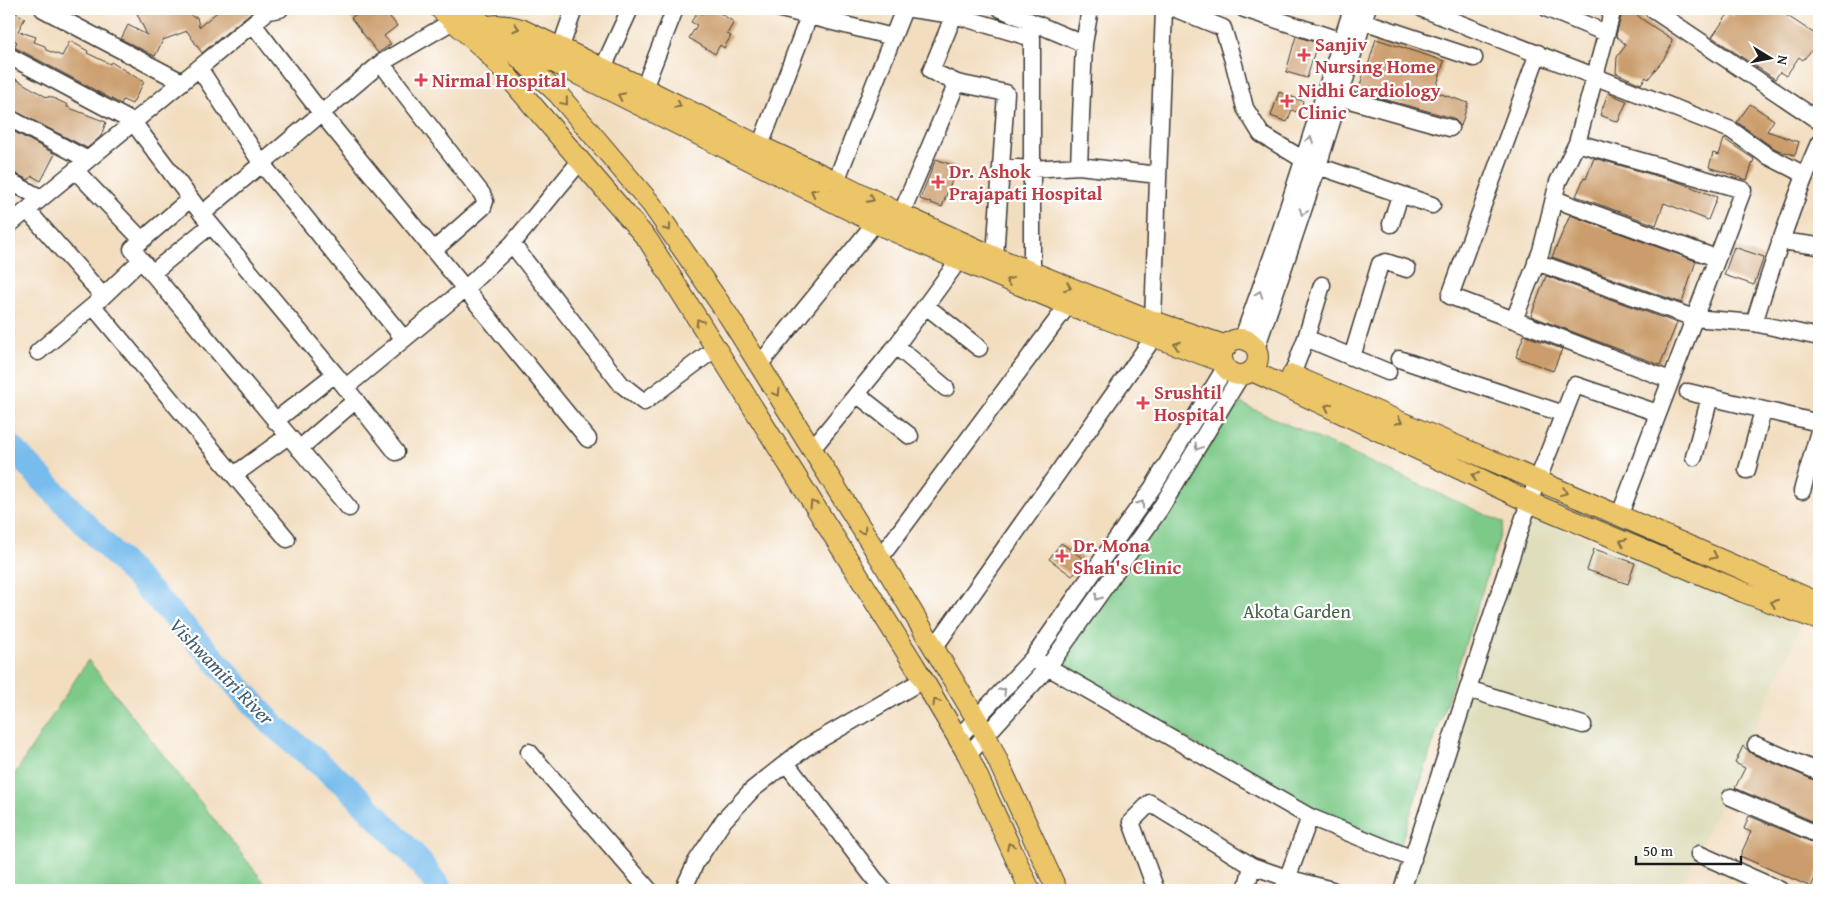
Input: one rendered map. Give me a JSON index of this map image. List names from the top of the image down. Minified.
{"water":["Vishwamitri River"],"parks":["Akota Garden"],"places":{"health":["Sanjiv Nursing Home","Nirmal Hospital","Nidhi Cardiology Clinic","Dr. Ashok Prajapati Hospital","Srushtil Hospital","Dr. Mona Shah's Clinic"]},"scale_bar":"50 m","north":"right"}
